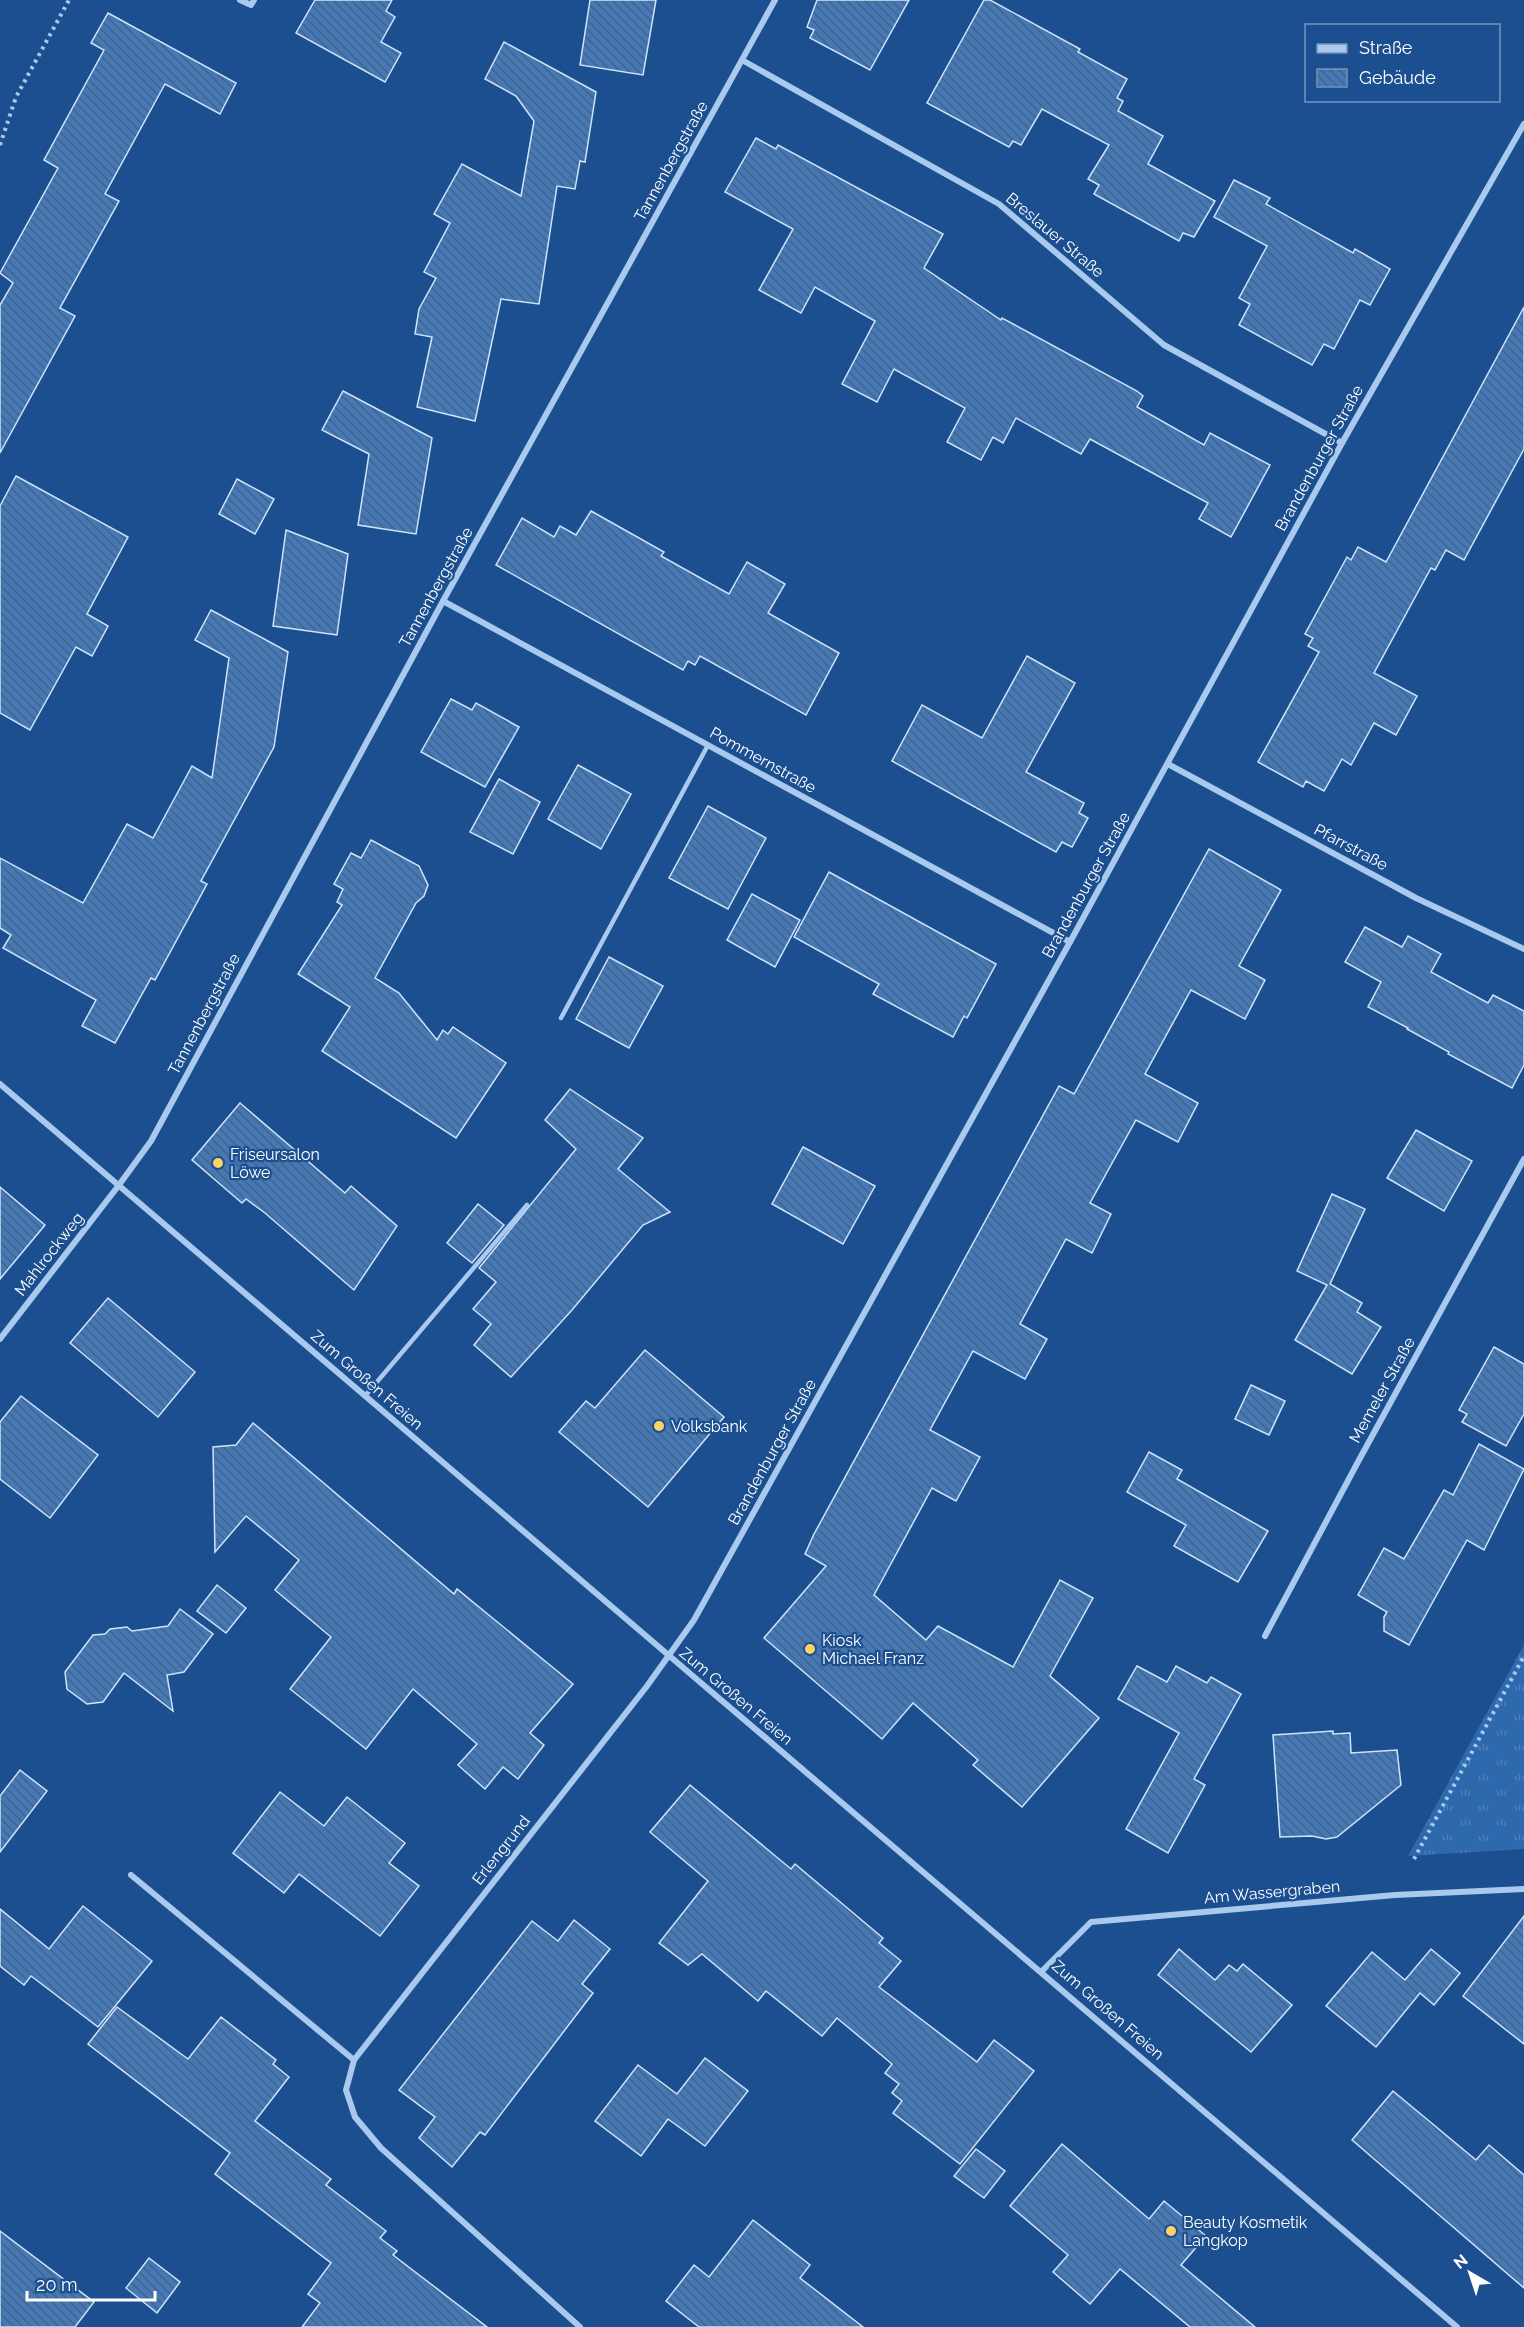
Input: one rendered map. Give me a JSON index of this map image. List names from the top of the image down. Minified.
{"streets":{"street":["Tannenbergstraße","Breslauer Straße","Brandenburger Straße","Pommernstraße","Pfarrstraße","Mahlrockweg","Zum Großen Freien","Memeler Straße","Erlengrund","Am Wassergraben"]},"crossings":[["Tannenbergstraße","Breslauer Straße"],["Tannenbergstraße","Pommernstraße"],["Tannenbergstraße","Mahlrockweg"],["Tannenbergstraße","Zum Großen Freien"],["Breslauer Straße","Brandenburger Straße"],["Brandenburger Straße","Pommernstraße"],["Brandenburger Straße","Pfarrstraße"],["Brandenburger Straße","Zum Großen Freien"],["Brandenburger Straße","Erlengrund"],["Mahlrockweg","Zum Großen Freien"],["Zum Großen Freien","Erlengrund"],["Zum Großen Freien","Am Wassergraben"]],"places":["Friseursalon Löwe","Volksbank","Kiosk Michael Franz","Beauty Kosmetik Langkop"],"legend":["Straße","Gebäude"],"scale_bar":"20 m","north":"top left"}
